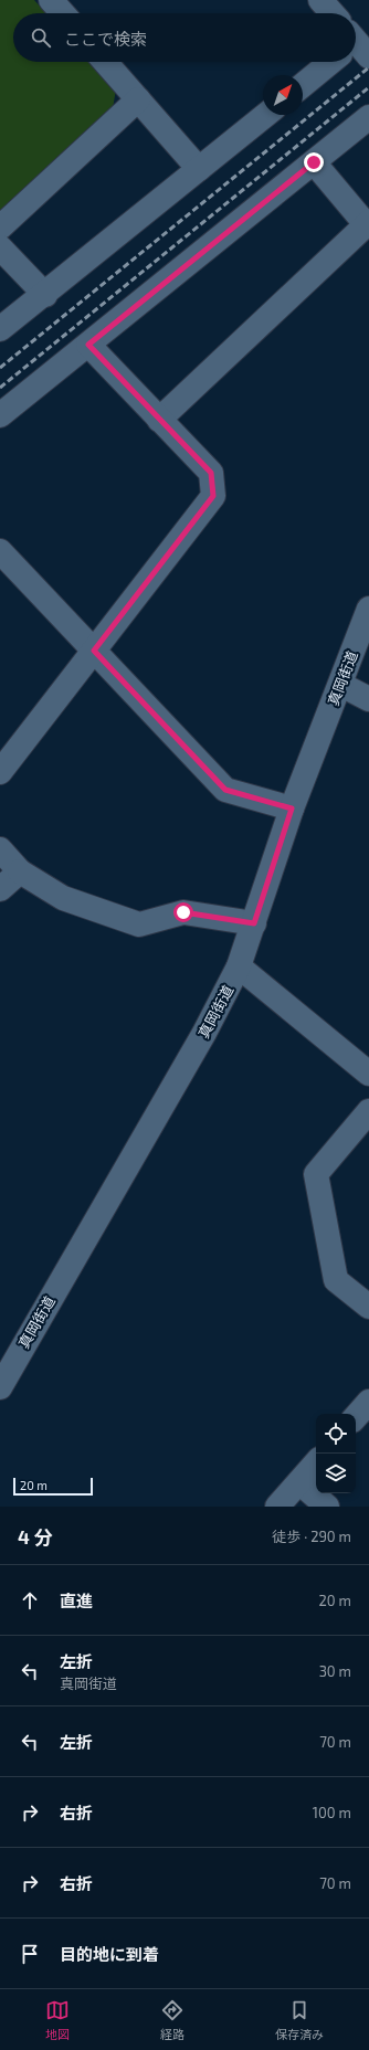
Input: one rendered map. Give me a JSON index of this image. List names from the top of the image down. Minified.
{"streets":{"street":["真岡街道"]},"scale_bar":"20 m","north":"top right","page":{"search":"ここで検索","scale":"20 m","heading":["4 分","徒歩 · 290 m"],"list":[["直進","20 m"],["左折","真岡街道","30 m"],["左折","70 m"],["右折","100 m"],["右折","70 m"],"目的地に到着"],"nav":["地図","経路","保存済み"]}}
